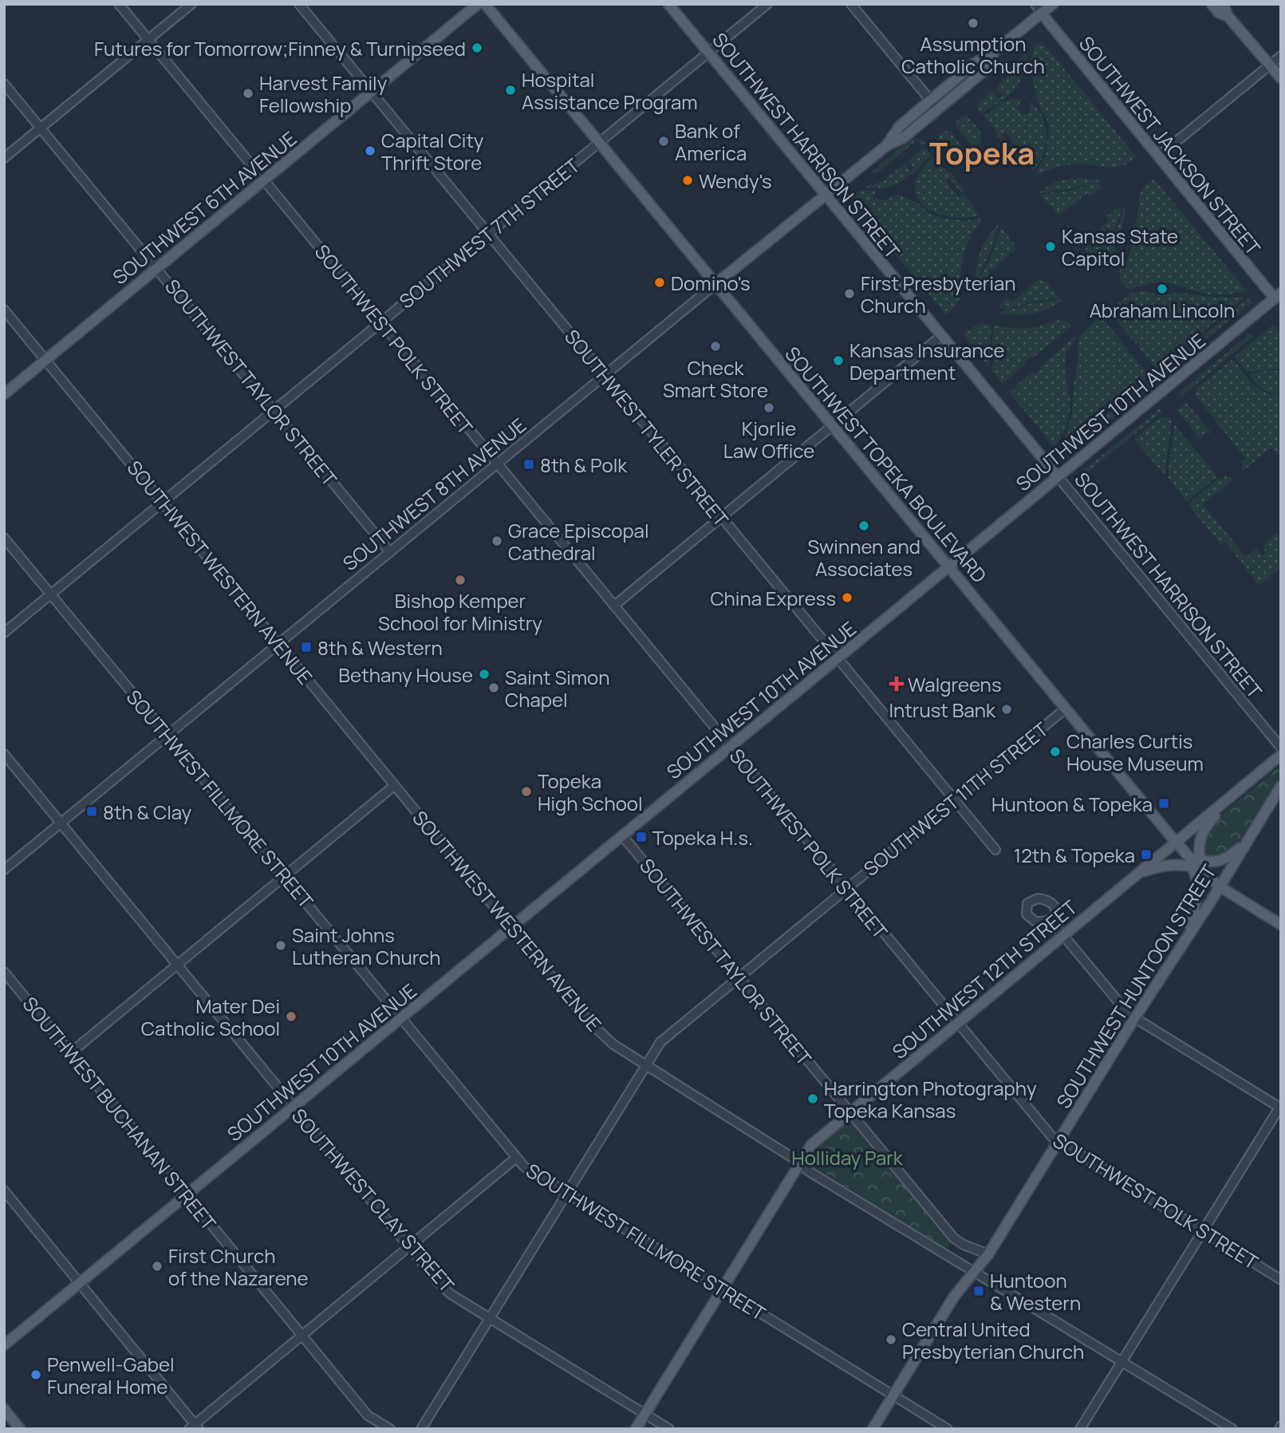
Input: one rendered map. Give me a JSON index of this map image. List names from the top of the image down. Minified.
{"streets":{"main road":["SOUTHWEST HARRISON STREET","SOUTHWEST JACKSON STREET","SOUTHWEST 6TH AVENUE","SOUTHWEST 10TH AVENUE","SOUTHWEST TOPEKA BOULEVARD","SOUTHWEST 8TH AVENUE","SOUTHWEST 12TH STREET","SOUTHWEST HUNTOON STREET"],"street":["SOUTHWEST 7TH STREET","SOUTHWEST POLK STREET","SOUTHWEST TAYLOR STREET","SOUTHWEST TYLER STREET","SOUTHWEST WESTERN AVENUE","SOUTHWEST FILLMORE STREET","SOUTHWEST 11TH STREET","SOUTHWEST BUCHANAN STREET","SOUTHWEST CLAY STREET"]},"crossings":[["SOUTHWEST HARRISON STREET","SOUTHWEST 7TH STREET"],["SOUTHWEST HARRISON STREET","SOUTHWEST 10TH AVENUE"],["SOUTHWEST HARRISON STREET","SOUTHWEST 8TH AVENUE"],["SOUTHWEST JACKSON STREET","SOUTHWEST 10TH AVENUE"],["SOUTHWEST JACKSON STREET","SOUTHWEST 8TH AVENUE"],["SOUTHWEST 6TH AVENUE","SOUTHWEST POLK STREET"],["SOUTHWEST 6TH AVENUE","SOUTHWEST TAYLOR STREET"],["SOUTHWEST 6TH AVENUE","SOUTHWEST TYLER STREET"],["SOUTHWEST 6TH AVENUE","SOUTHWEST WESTERN AVENUE"],["SOUTHWEST 7TH STREET","SOUTHWEST POLK STREET"],["SOUTHWEST 7TH STREET","SOUTHWEST TAYLOR STREET"],["SOUTHWEST 7TH STREET","SOUTHWEST TYLER STREET"],["SOUTHWEST 7TH STREET","SOUTHWEST TOPEKA BOULEVARD"],["SOUTHWEST 7TH STREET","SOUTHWEST WESTERN AVENUE"],["SOUTHWEST 7TH STREET","SOUTHWEST FILLMORE STREET"],["SOUTHWEST POLK STREET","SOUTHWEST 10TH AVENUE"],["SOUTHWEST POLK STREET","SOUTHWEST 8TH AVENUE"],["SOUTHWEST POLK STREET","SOUTHWEST 11TH STREET"],["SOUTHWEST POLK STREET","SOUTHWEST 12TH STREET"],["SOUTHWEST POLK STREET","SOUTHWEST HUNTOON STREET"],["SOUTHWEST TAYLOR STREET","SOUTHWEST 10TH AVENUE"],["SOUTHWEST TAYLOR STREET","SOUTHWEST 8TH AVENUE"],["SOUTHWEST TAYLOR STREET","SOUTHWEST 11TH STREET"],["SOUTHWEST TAYLOR STREET","SOUTHWEST 12TH STREET"],["SOUTHWEST TAYLOR STREET","SOUTHWEST HUNTOON STREET"],["SOUTHWEST 10TH AVENUE","SOUTHWEST TYLER STREET"],["SOUTHWEST 10TH AVENUE","SOUTHWEST TOPEKA BOULEVARD"],["SOUTHWEST 10TH AVENUE","SOUTHWEST WESTERN AVENUE"],["SOUTHWEST 10TH AVENUE","SOUTHWEST FILLMORE STREET"],["SOUTHWEST 10TH AVENUE","SOUTHWEST BUCHANAN STREET"],["SOUTHWEST 10TH AVENUE","SOUTHWEST CLAY STREET"],["SOUTHWEST TYLER STREET","SOUTHWEST 8TH AVENUE"],["SOUTHWEST TYLER STREET","SOUTHWEST 11TH STREET"],["SOUTHWEST TOPEKA BOULEVARD","SOUTHWEST 8TH AVENUE"],["SOUTHWEST TOPEKA BOULEVARD","SOUTHWEST 11TH STREET"],["SOUTHWEST TOPEKA BOULEVARD","SOUTHWEST 12TH STREET"],["SOUTHWEST TOPEKA BOULEVARD","SOUTHWEST HUNTOON STREET"],["SOUTHWEST 8TH AVENUE","SOUTHWEST WESTERN AVENUE"],["SOUTHWEST 8TH AVENUE","SOUTHWEST FILLMORE STREET"],["SOUTHWEST 8TH AVENUE","SOUTHWEST CLAY STREET"],["SOUTHWEST WESTERN AVENUE","SOUTHWEST 11TH STREET"],["SOUTHWEST WESTERN AVENUE","SOUTHWEST 12TH STREET"],["SOUTHWEST WESTERN AVENUE","SOUTHWEST HUNTOON STREET"],["SOUTHWEST FILLMORE STREET","SOUTHWEST 11TH STREET"],["SOUTHWEST FILLMORE STREET","SOUTHWEST 12TH STREET"],["SOUTHWEST FILLMORE STREET","SOUTHWEST HUNTOON STREET"],["SOUTHWEST 11TH STREET","SOUTHWEST CLAY STREET"],["SOUTHWEST 12TH STREET","SOUTHWEST CLAY STREET"]],"districts":["Topeka"],"parks":["Holliday Park"],"places":{"other":["Assumption Catholic Church","Futures for Tomorrow;Finney & Turnipseed","Hospital Assistance Program","Harvest Family Fellowship","Bank of America","Capital City Thrift Store","Wendy's","Kansas State Capitol","Domino's","Abraham Lincoln","First Presbyterian Church","Check Smart Store","Kansas Insurance Department","Kjorlie Law Office","Swinnen and Associates","Grace Episcopal Cathedral","Bishop Kemper School for Ministry","China Express","Bethany House","Saint Simon Chapel","Intrust Bank","Charles Curtis House Museum","Topeka High School","Saint Johns Lutheran Church","Mater Dei Catholic School","Harrington Photography Topeka Kansas","First Church of the Nazarene","Central United Presbyterian Church","Penwell-Gabel Funeral Home"],"transit":["8th & Polk","8th & Western","Huntoon & Topeka","8th & Clay","Topeka H.s.","12th & Topeka","Huntoon & Western"],"health":["Walgreens"]}}
